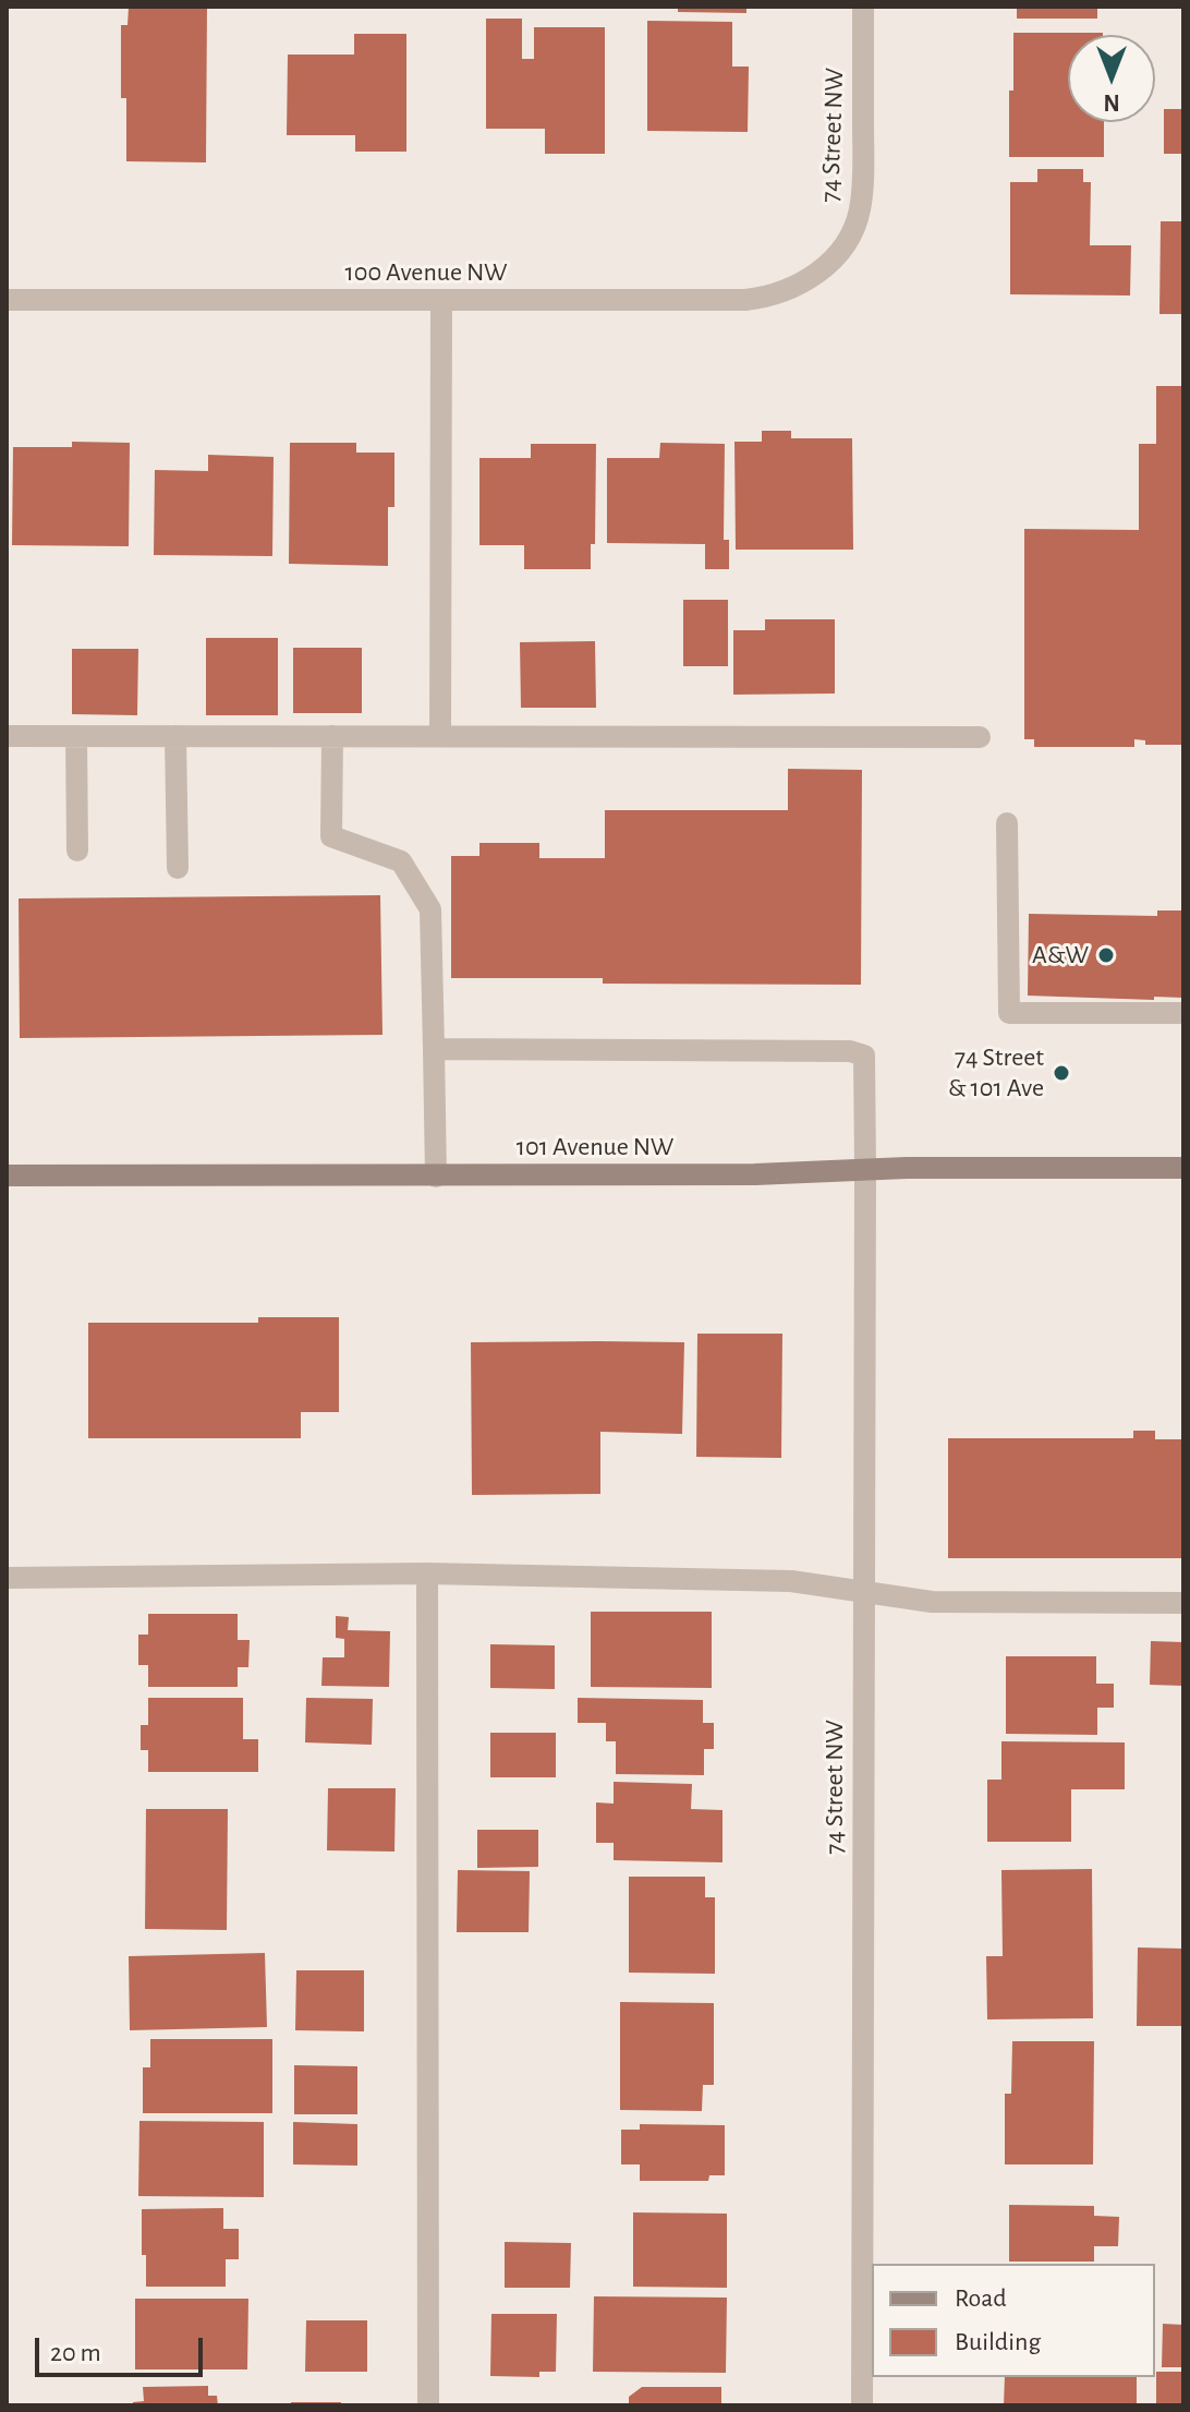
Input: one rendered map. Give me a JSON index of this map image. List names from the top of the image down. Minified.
{"streets":{"main road":["101 Avenue NW"],"street":["74 Street NW","100 Avenue NW"]},"crossings":[["74 Street NW","100 Avenue NW"],["74 Street NW","101 Avenue NW"]],"places":["A&W","74 Street & 101 Ave"],"legend":["Road","Building"],"scale_bar":"20 m","north":"bottom"}
